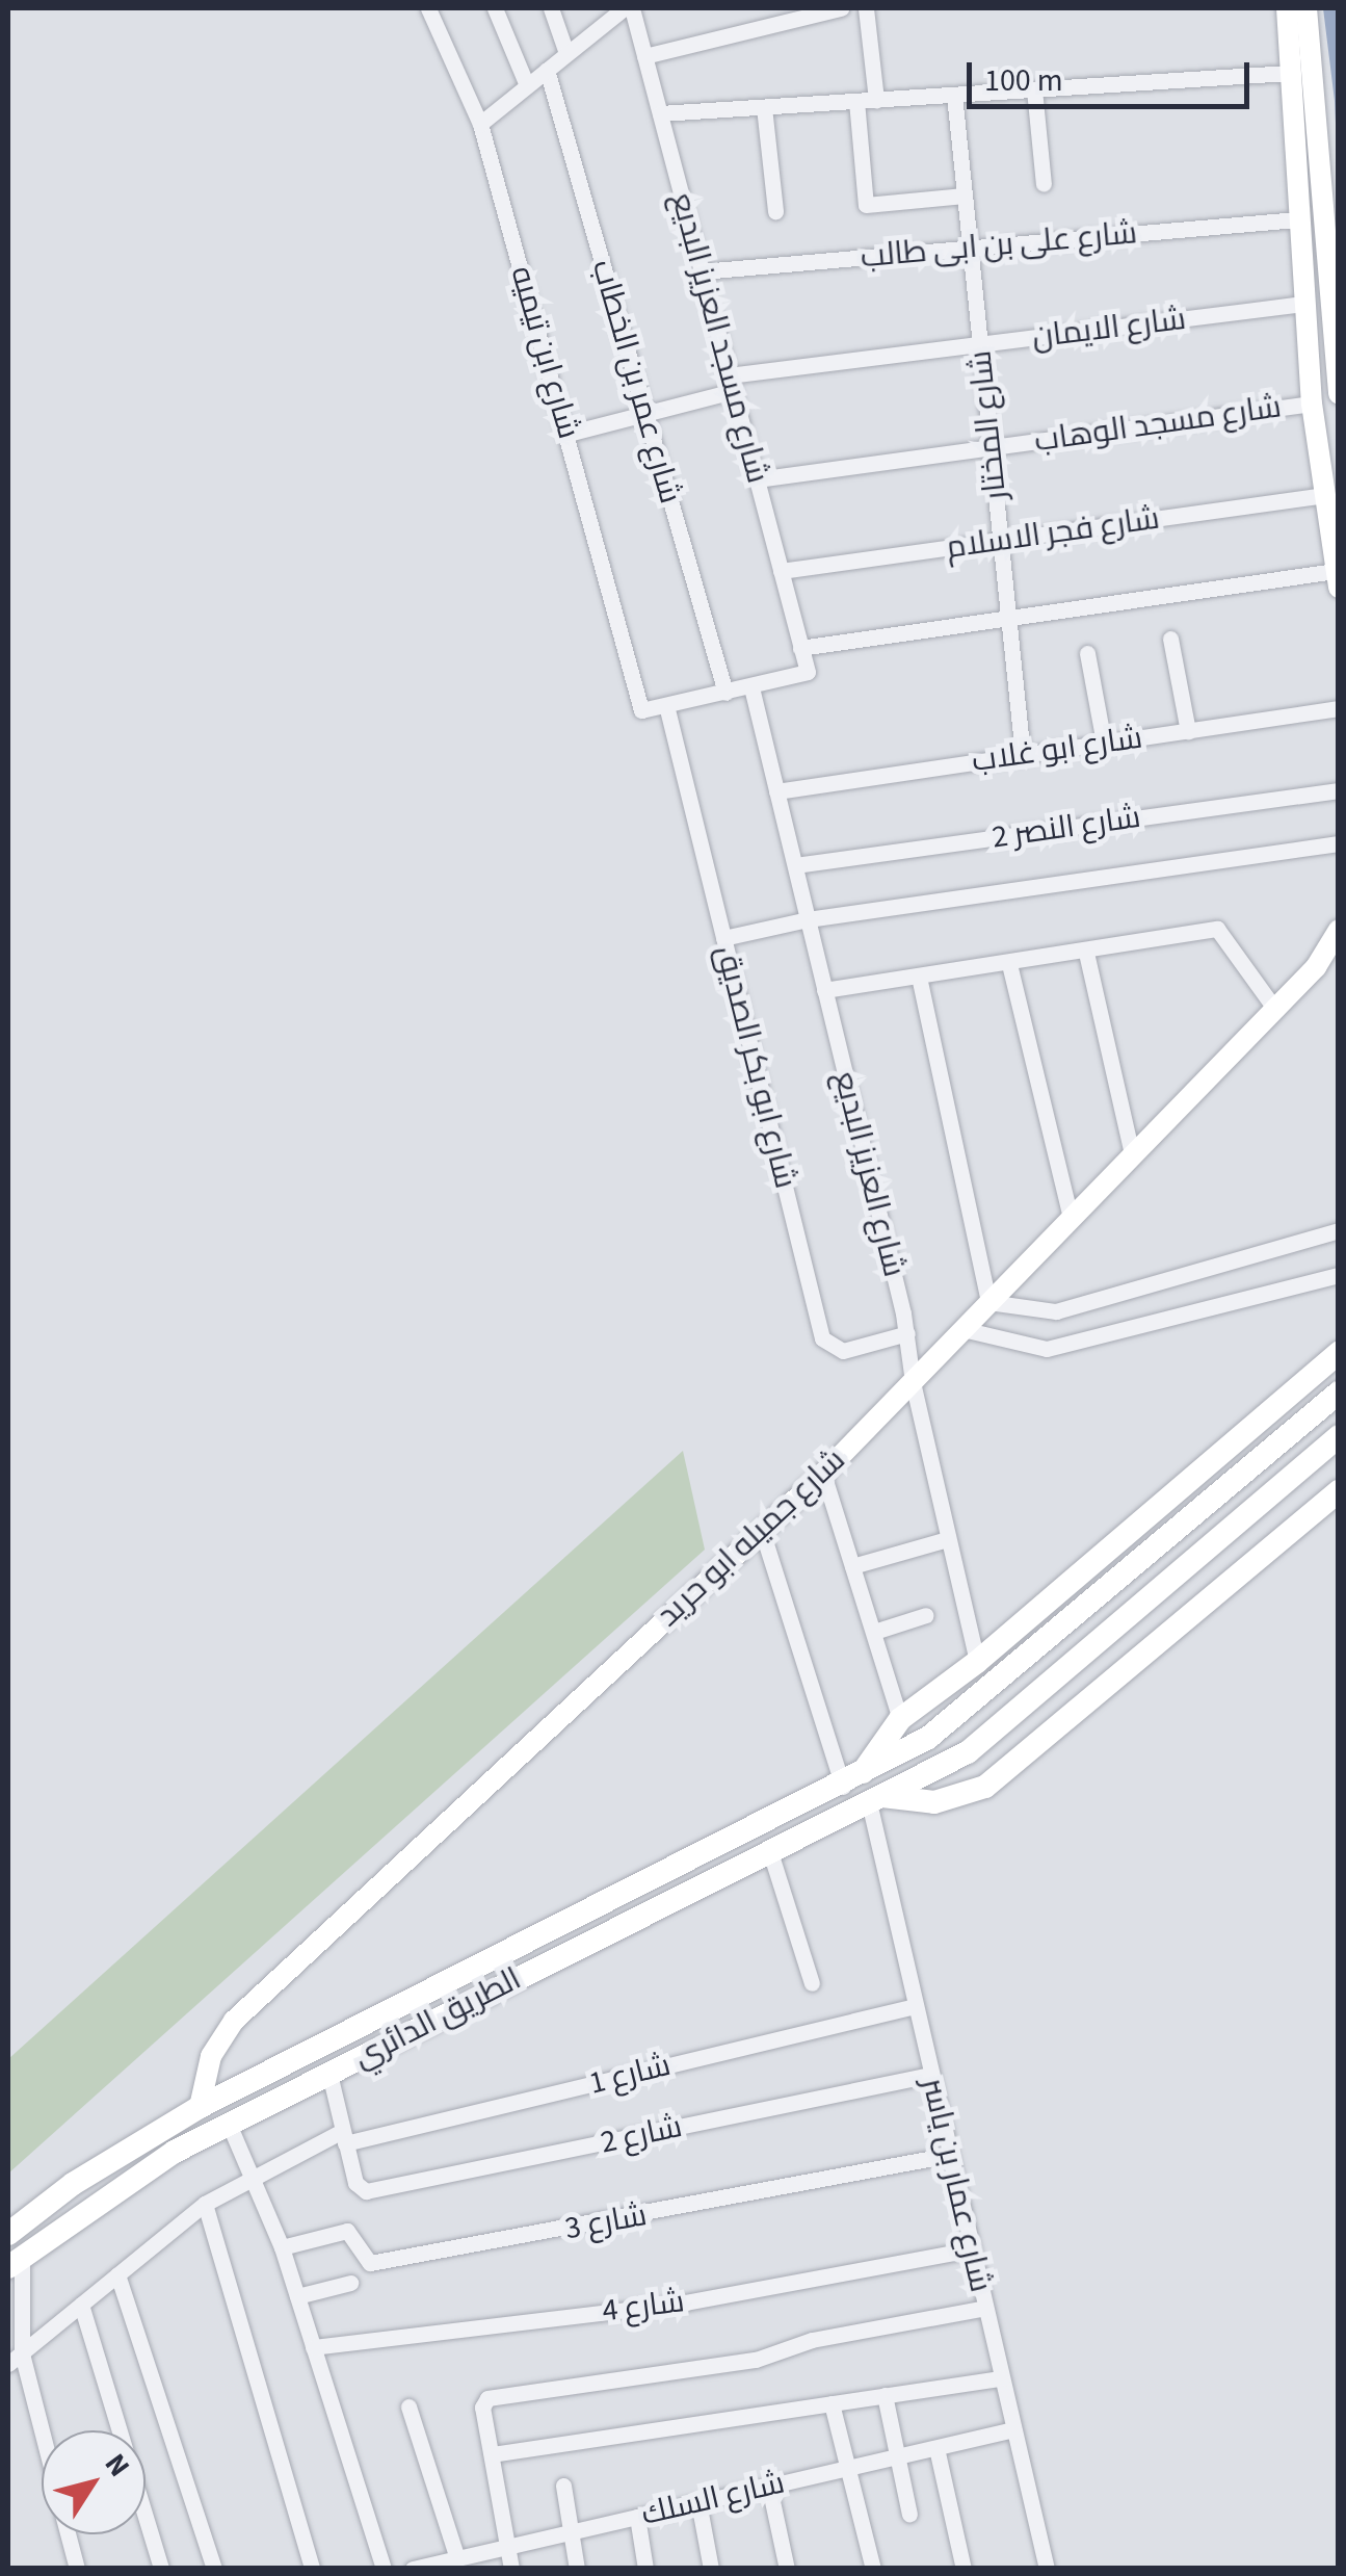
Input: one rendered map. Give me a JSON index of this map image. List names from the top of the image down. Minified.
{"streets":{"main road":["الطريق الدائري"],"street":["شارع على بن ابى طالب","شارع الايمان","شارع مسجد العزيز البديع","شارع ابن تيميه","شارع عمر بن الخطاب","شارع مسجد الوهاب","شارع المختار","شارع فجر الاسلام","شارع ابو غلاب","شارع النصر 2","شارع ابو بكر الصديق","شارع العزيز البديع","شارع جميله ابو حريد","شارع 1","شارع 2","شارع عمار بن ياسر","شارع 3","شارع 4","شارع السلك"]},"crossings":[["شارع على بن ابى طالب","شارع مسجد العزيز البديع"],["شارع على بن ابى طالب","شارع المختار"],["شارع الايمان","شارع مسجد العزيز البديع"],["شارع الايمان","شارع ابن تيميه"],["شارع الايمان","شارع عمر بن الخطاب"],["شارع الايمان","شارع المختار"],["شارع مسجد العزيز البديع","شارع مسجد الوهاب"],["شارع مسجد العزيز البديع","شارع فجر الاسلام"],["شارع مسجد العزيز البديع","شارع العزيز البديع"],["شارع ابن تيميه","شارع ابو بكر الصديق"],["شارع مسجد الوهاب","شارع المختار"],["شارع المختار","شارع فجر الاسلام"],["شارع المختار","شارع ابو غلاب"],["شارع ابو غلاب","شارع العزيز البديع"],["شارع النصر 2","شارع العزيز البديع"],["شارع ابو بكر الصديق","شارع العزيز البديع"],["شارع العزيز البديع","شارع جميله ابو حريد"],["شارع جميله ابو حريد","الطريق الدائري"],["الطريق الدائري","شارع عمار بن ياسر"],["شارع 1","شارع 2"],["شارع 1","شارع عمار بن ياسر"],["شارع 2","شارع عمار بن ياسر"],["شارع عمار بن ياسر","شارع 3"],["شارع عمار بن ياسر","شارع 4"],["شارع عمار بن ياسر","شارع السلك"]],"scale_bar":"100 m","north":"top right"}
